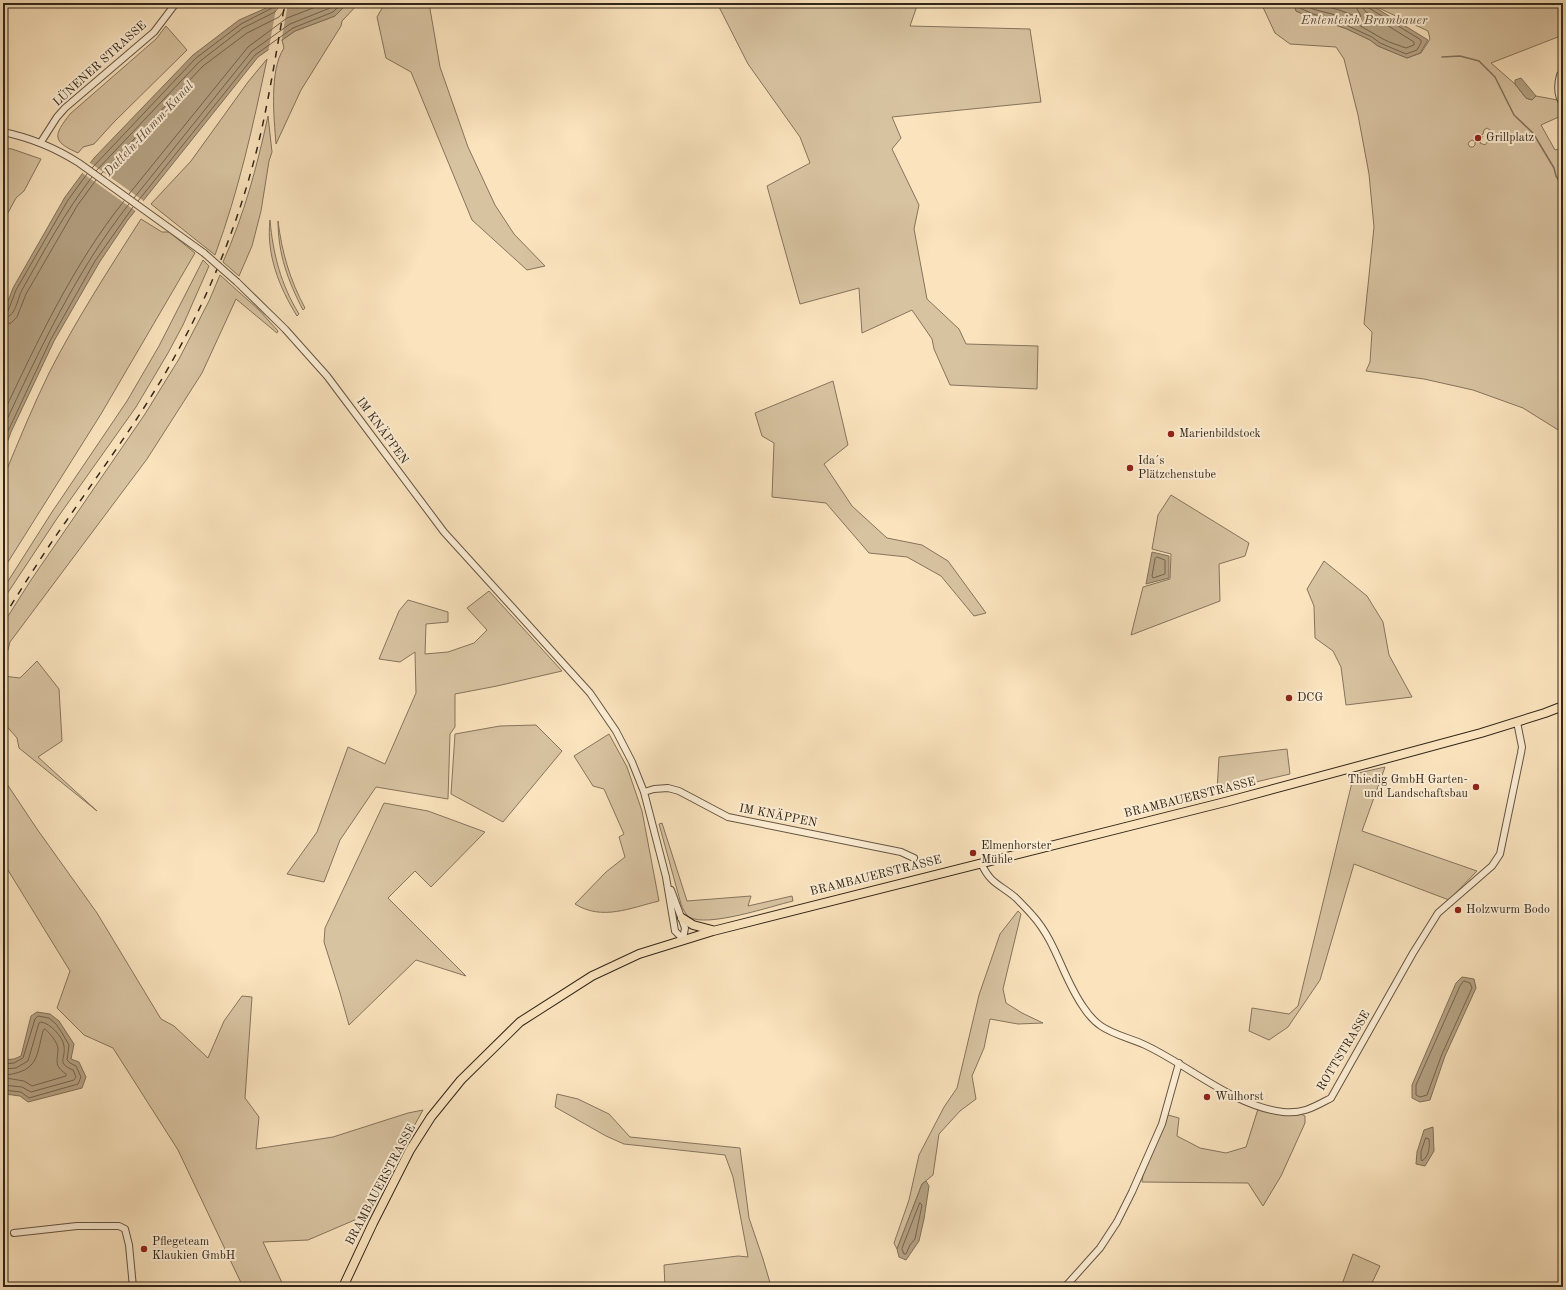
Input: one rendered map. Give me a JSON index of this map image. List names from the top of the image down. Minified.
{"streets":{"main road":["BRAMBAUERSTRASSE"],"street":["LÜNENER STRASSE","IM KNÄPPEN","ROTTSTRASSE"]},"crossings":[["LÜNENER STRASSE","IM KNÄPPEN"],["IM KNÄPPEN","BRAMBAUERSTRASSE"],["BRAMBAUERSTRASSE","ROTTSTRASSE"]],"water":["Ententeich Brambauer","Datteln-Hamm-Kanal"],"places":["Grillplatz","Marienbildstock","Ida´s Plätzchenstube","DCG","Thiedig GmbH Garten- und Landschaftsbau","Elmenhorster Mühle","Holzwurm Bodo","Wulhorst","Pflegeteam Klaukien GmbH"]}
